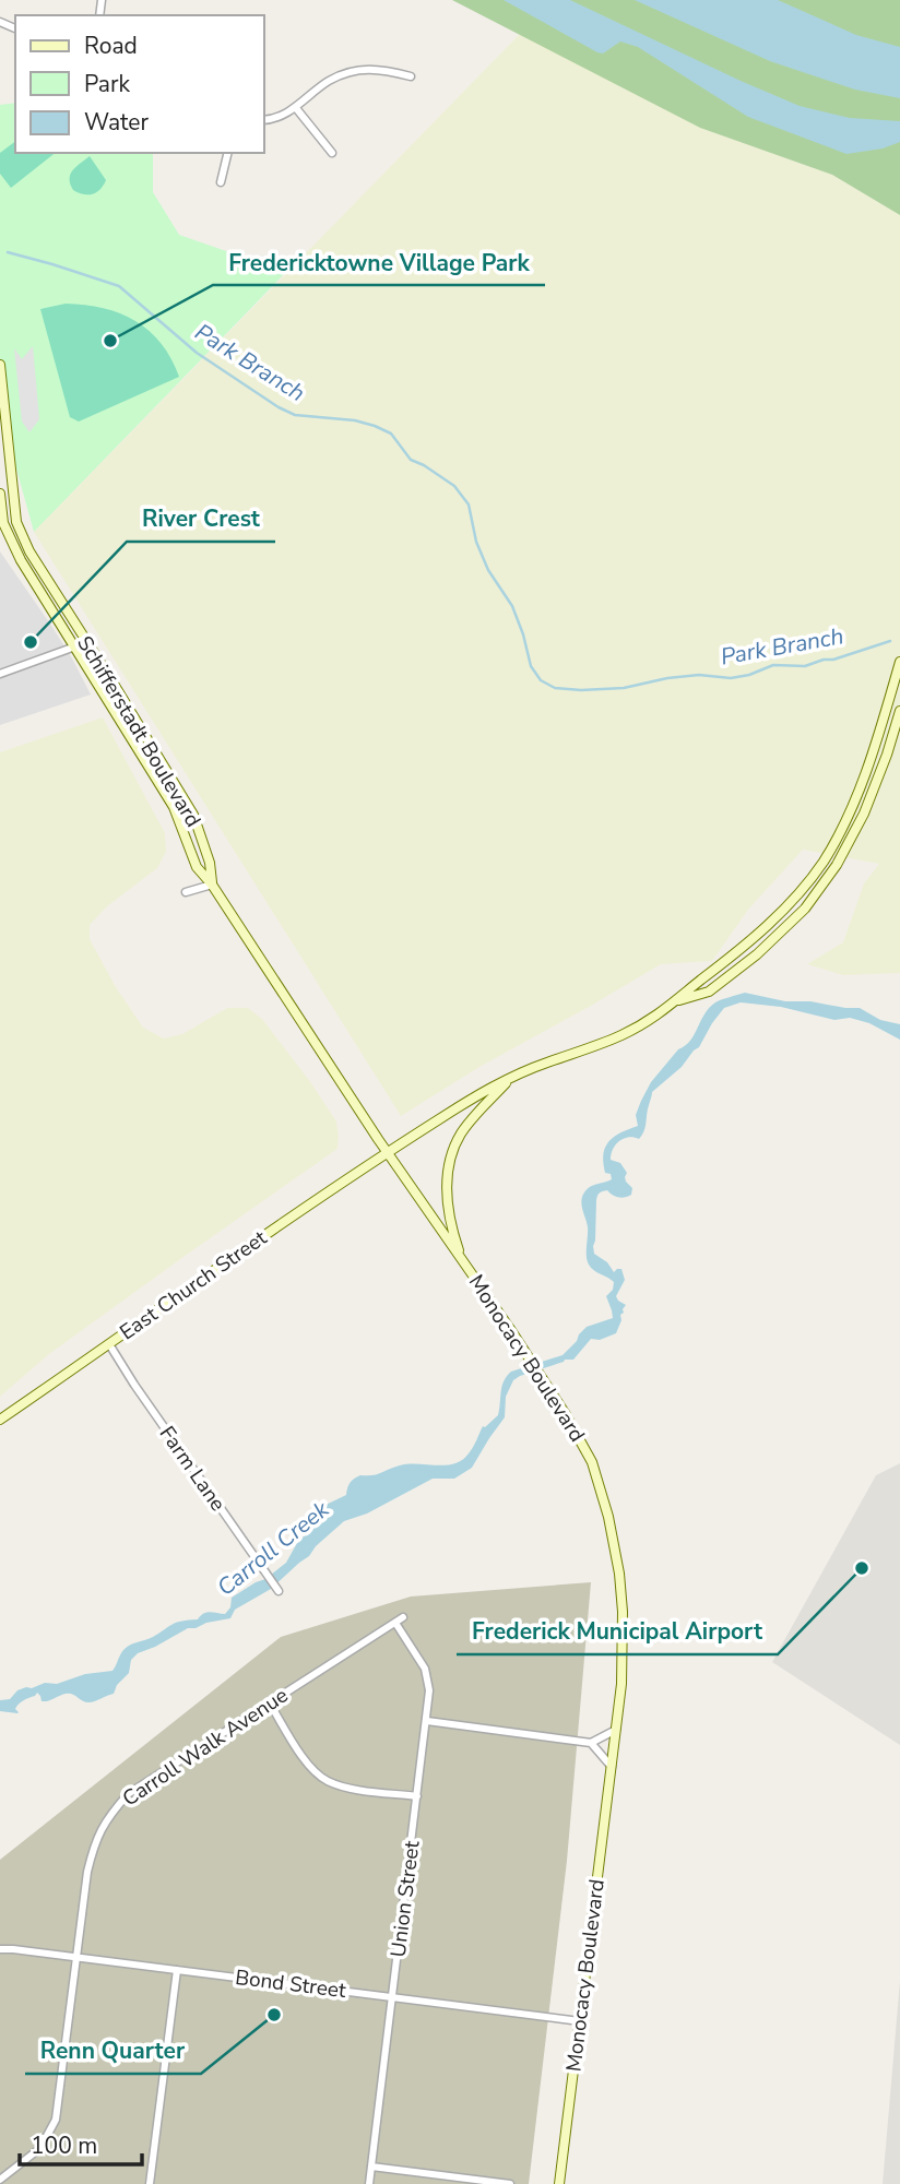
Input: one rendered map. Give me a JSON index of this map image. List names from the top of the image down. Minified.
{"streets":{"main road":["Schifferstadt Boulevard","East Church Street","Monocacy Boulevard"],"street":["Farm Lane","Carroll Walk Avenue","Union Street","Bond Street"]},"crossings":[["Schifferstadt Boulevard","East Church Street"],["Schifferstadt Boulevard","Monocacy Boulevard"],["East Church Street","Monocacy Boulevard"],["East Church Street","Farm Lane"],["Monocacy Boulevard","Bond Street"],["Carroll Walk Avenue","Union Street"],["Carroll Walk Avenue","Bond Street"],["Union Street","Bond Street"]],"water":["Park Branch","Carroll Creek"],"places":["Fredericktowne Village Park","River Crest","Frederick Municipal Airport","Renn Quarter"],"legend":["Road","Park","Water"],"scale_bar":"100 m"}
